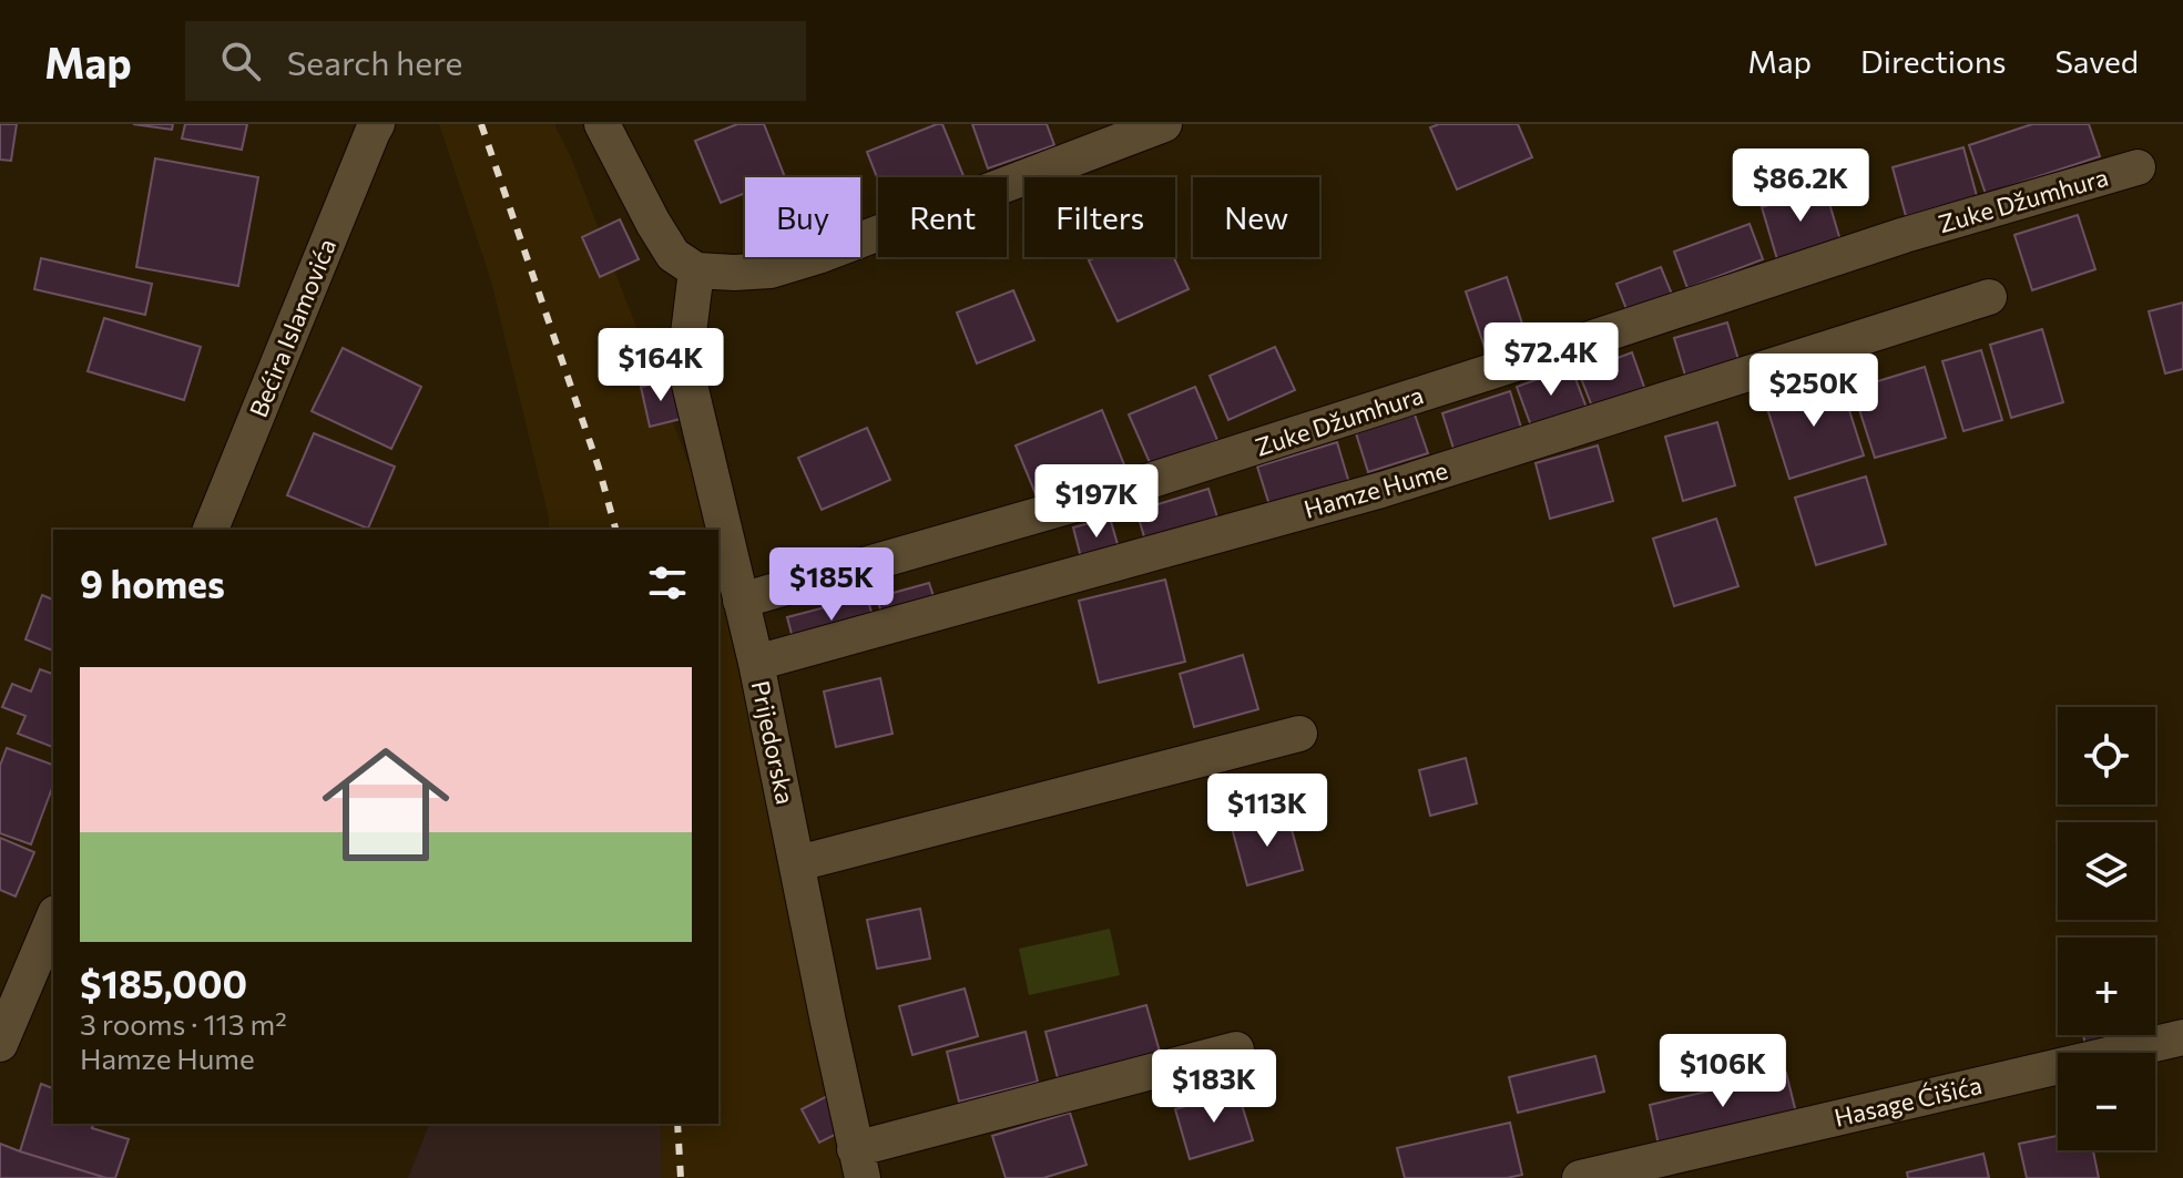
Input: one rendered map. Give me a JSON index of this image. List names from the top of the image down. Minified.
{"streets":{"street":["Zuke Džumhura","Bećira Islamovića","Hamze Hume","Prijedorska","Hasage Ćišića"]},"crossings":[["Zuke Džumhura","Prijedorska"],["Hamze Hume","Prijedorska"]],"page":{"header":"Map","search":"Search here","nav":["Map","Directions","Saved"],"price":["$86.2K","$72.4K","$164K","$250K","$197K","$185K","$113K","$106K","$183K"],"chip":["Buy","Rent","Filters","New"],"heading":"9 homes","list":[{"name":"$185,000","note":"3 rooms · 113 m² · Hamze Hume"}],"map_buttons":["+","−"]}}
